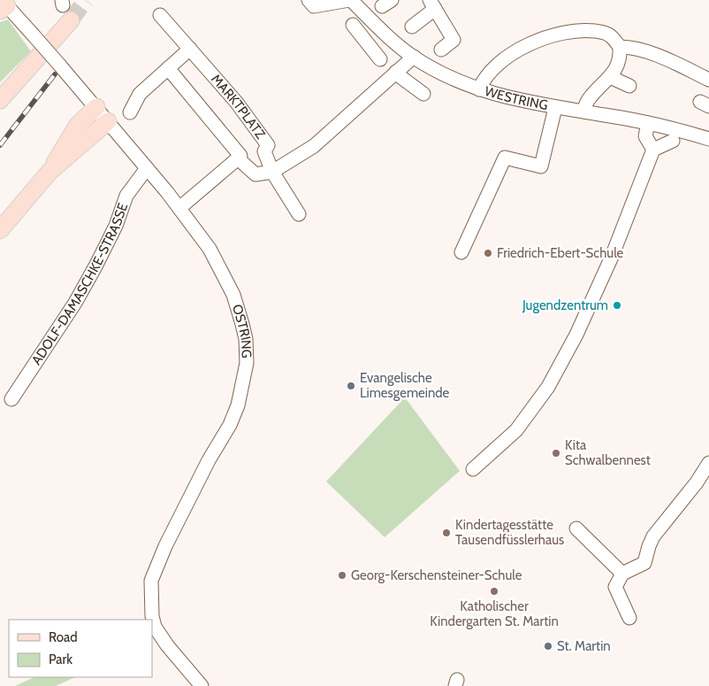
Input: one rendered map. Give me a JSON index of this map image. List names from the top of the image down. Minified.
{"streets":{"street":["WESTRING","MARKTPLATZ","ADOLF-DAMASCHKE-STRASSE","OSTRING"]},"crossings":[["ADOLF-DAMASCHKE-STRASSE","OSTRING"]],"places":["Friedrich-Ebert-Schule","Jugendzentrum","Evangelische Limesgemeinde","Kita Schwalbennest","Kindertagesstätte Tausendfüsslerhaus","Georg-Kerschensteiner-Schule","Katholischer Kindergarten St. Martin","St. Martin"],"legend":["Road","Park"]}
